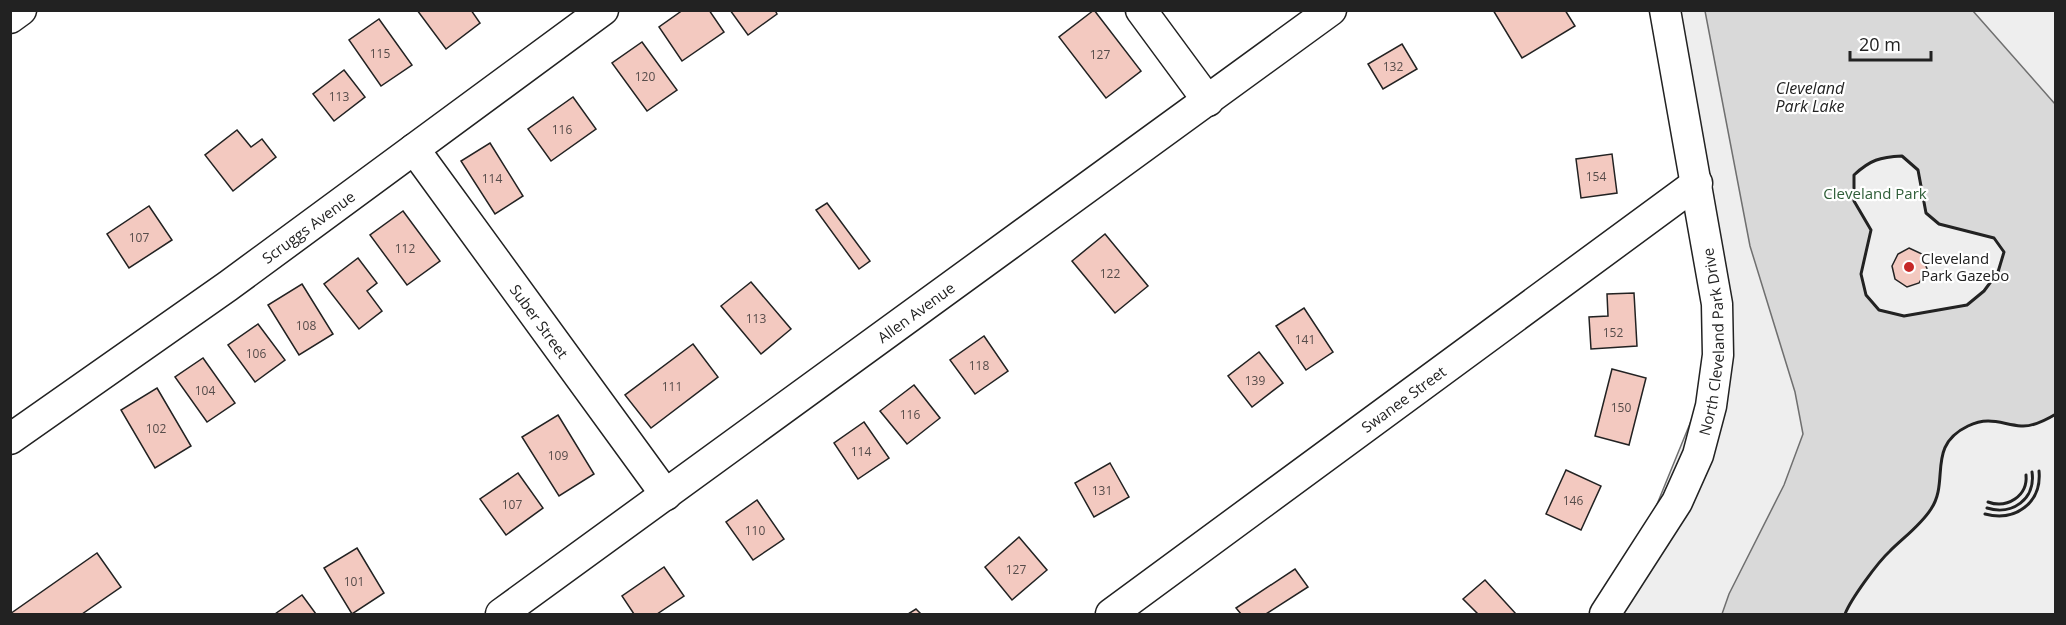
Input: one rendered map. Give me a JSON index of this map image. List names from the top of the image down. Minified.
{"streets":{"street":["Scruggs Avenue","Allen Avenue","Suber Street","North Cleveland Park Drive","Swanee Street"]},"crossings":[["Scruggs Avenue","Suber Street"],["Allen Avenue","Suber Street"],["North Cleveland Park Drive","Swanee Street"]],"water":["Cleveland Park Lake"],"parks":["Cleveland Park"],"places":["Cleveland Park Gazebo"],"house_numbers":["115","127","132","120","113","116","154","114","107","112","122","113","108","152","141","106","118","139","111","104","150","116","102","114","109","131","146","107","110","127","101"],"scale_bar":"20 m"}
